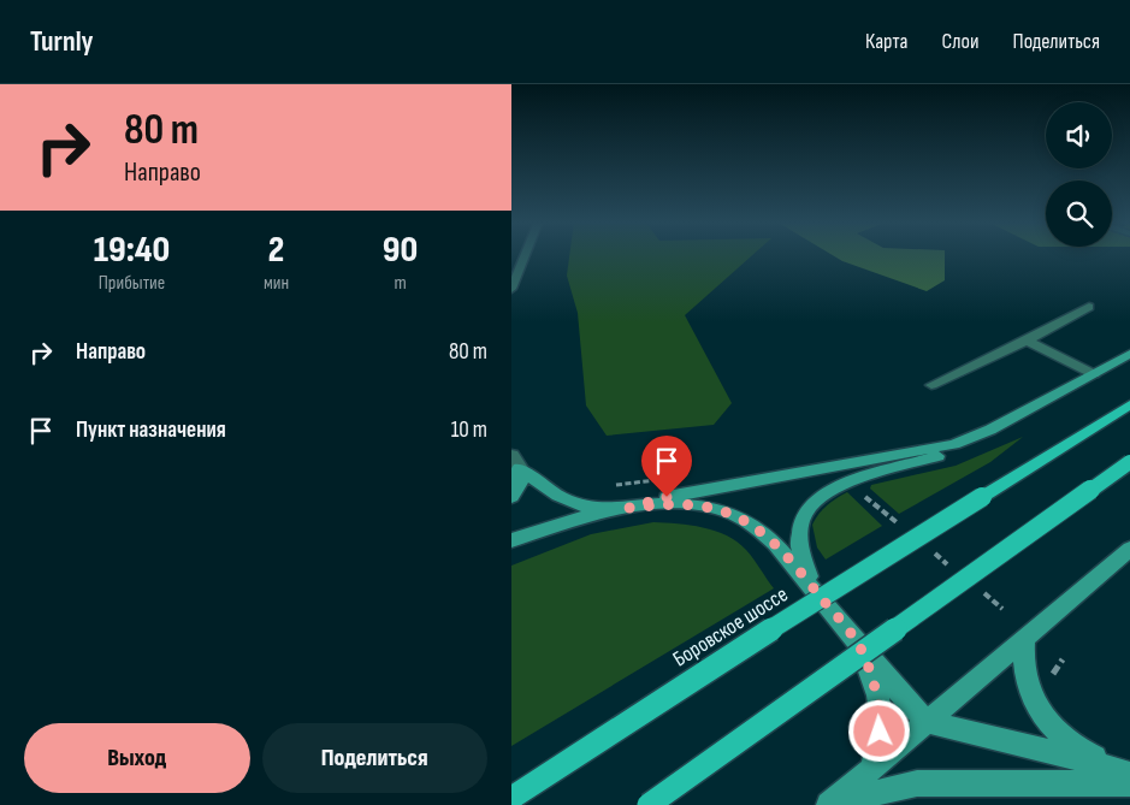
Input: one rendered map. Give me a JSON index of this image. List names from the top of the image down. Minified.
{"streets":{"main road":["Боровское шоссе"]},"page":{"header":"Turnly","nav":["Карта","Слои","Поделиться"],"turn":["80 m","Направо"],"eta":["19:40","Прибытие","2","мин","90","m"],"list":[{"name":"Направо","value":"80 m"},{"name":"Пункт назначения","value":"10 m"}],"buttons":["Выход","Поделиться"]}}
